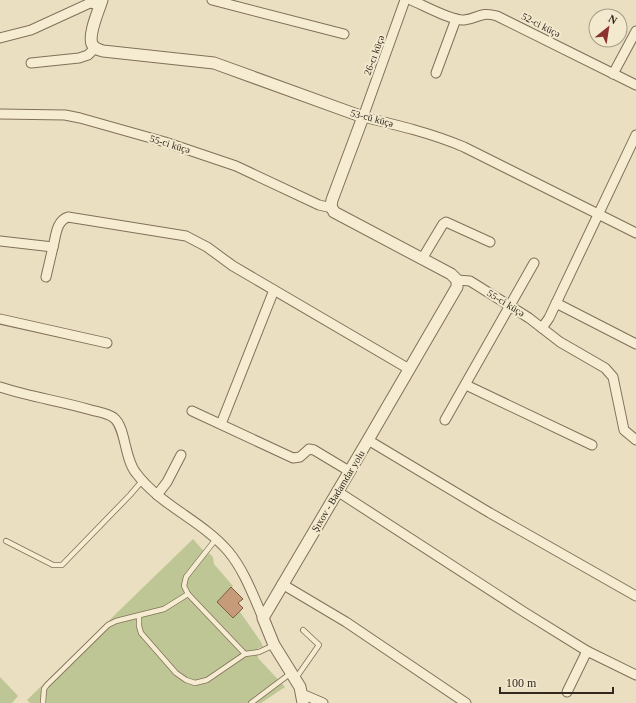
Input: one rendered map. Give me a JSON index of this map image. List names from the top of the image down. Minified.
{"streets":{"street":["52-ci küçə","26-cı küçə","53-cü küçə","55-ci küçə","Şıxov - Badamdar yolu"]},"crossings":[["26-cı küçə","53-cü küçə"],["55-ci küçə","Şıxov - Badamdar yolu"]],"scale_bar":"100 m","north":"top right"}
